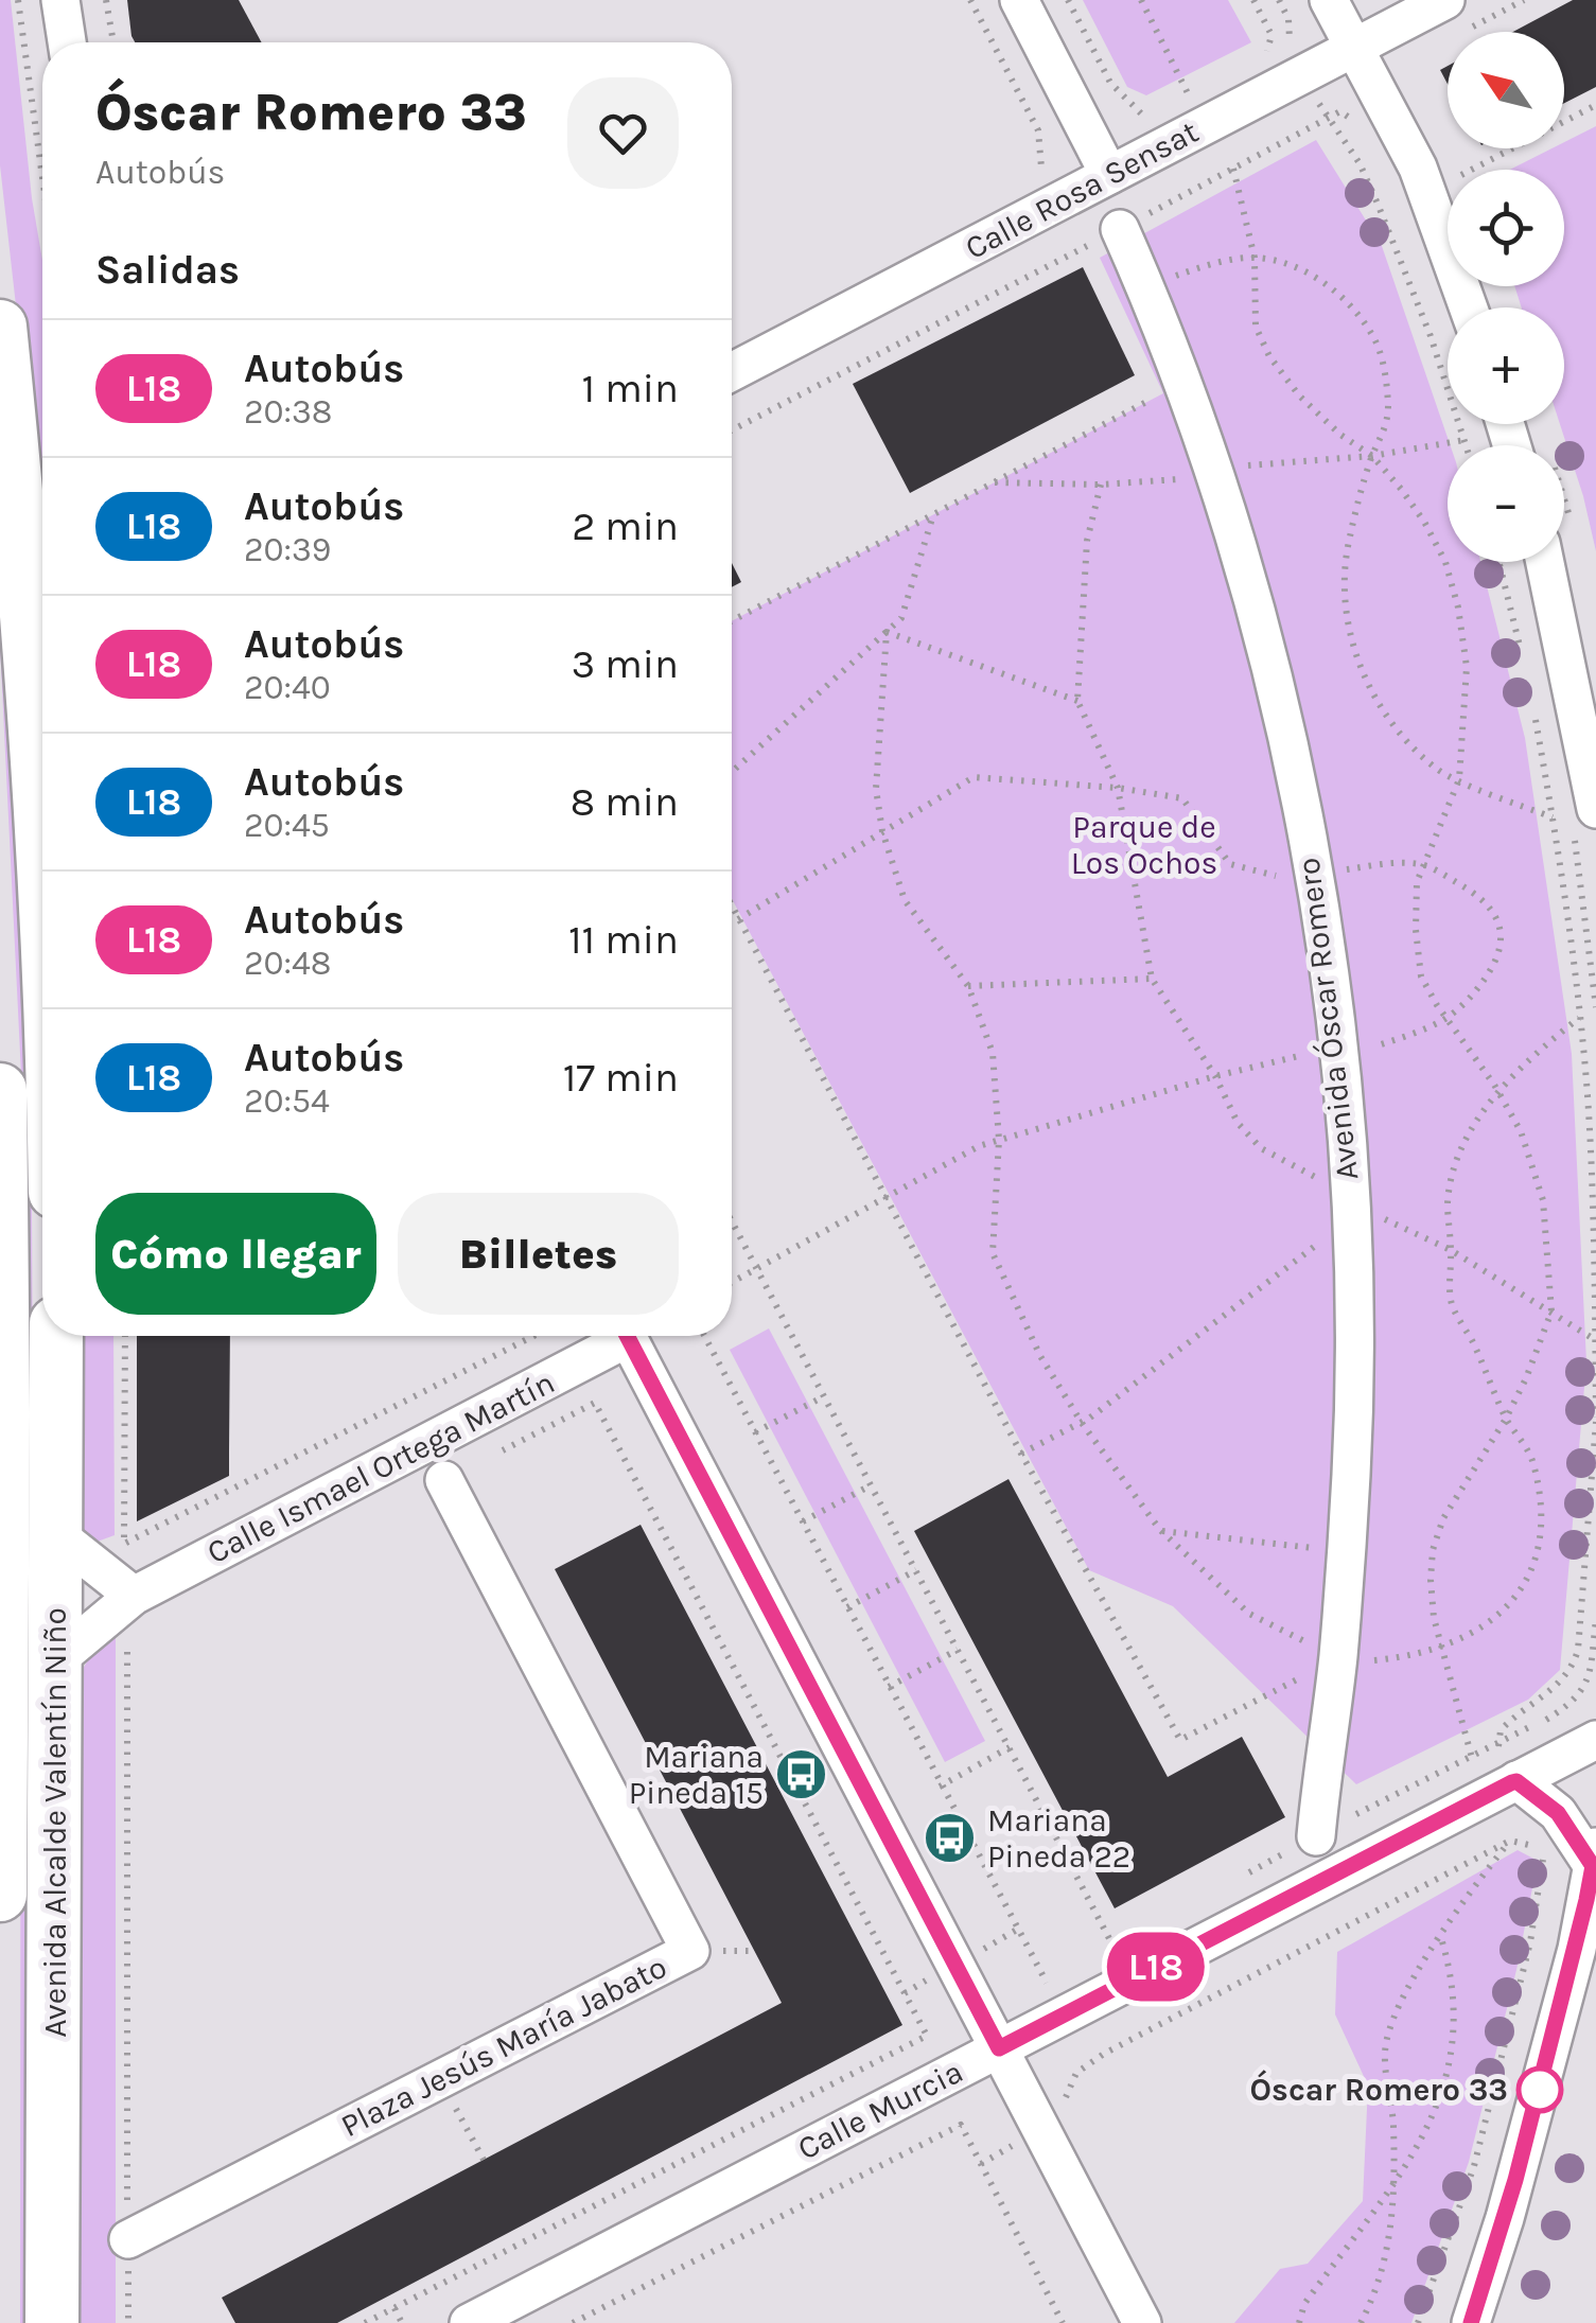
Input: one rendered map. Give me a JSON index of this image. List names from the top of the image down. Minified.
{"streets":{"main road":["Avenida Alcalde Valentín Niño"],"street":["Calle Rosa Sensat","Avenida Óscar Romero","Calle Ismael Ortega Martín","Plaza Jesús María Jabato","Calle Murcia"]},"crossings":[["Calle Ismael Ortega Martín","Avenida Alcalde Valentín Niño"]],"parks":["Parque de Los Ochos"],"places":{"bus stop":["Mariana Pineda 15","Mariana Pineda 22"],"other":["Óscar Romero 33"]},"lines":["bus line L18"],"north":"top left","page":{"on_map":"L18","map_buttons":["+","−"],"heading":[["Óscar Romero 33","Autobús"],"Salidas"],"list":[{"mark":"L18","name":"Autobús","note":"20:38","value":"1 min"},{"mark":"L18","name":"Autobús","note":"20:39","value":"2 min"},{"mark":"L18","name":"Autobús","note":"20:40","value":"3 min"},{"mark":"L18","name":"Autobús","note":"20:45","value":"8 min"},{"mark":"L18","name":"Autobús","note":"20:48","value":"11 min"},{"mark":"L18","name":"Autobús","note":"20:54","value":"17 min"}],"buttons":["Cómo llegar","Billetes"]}}
